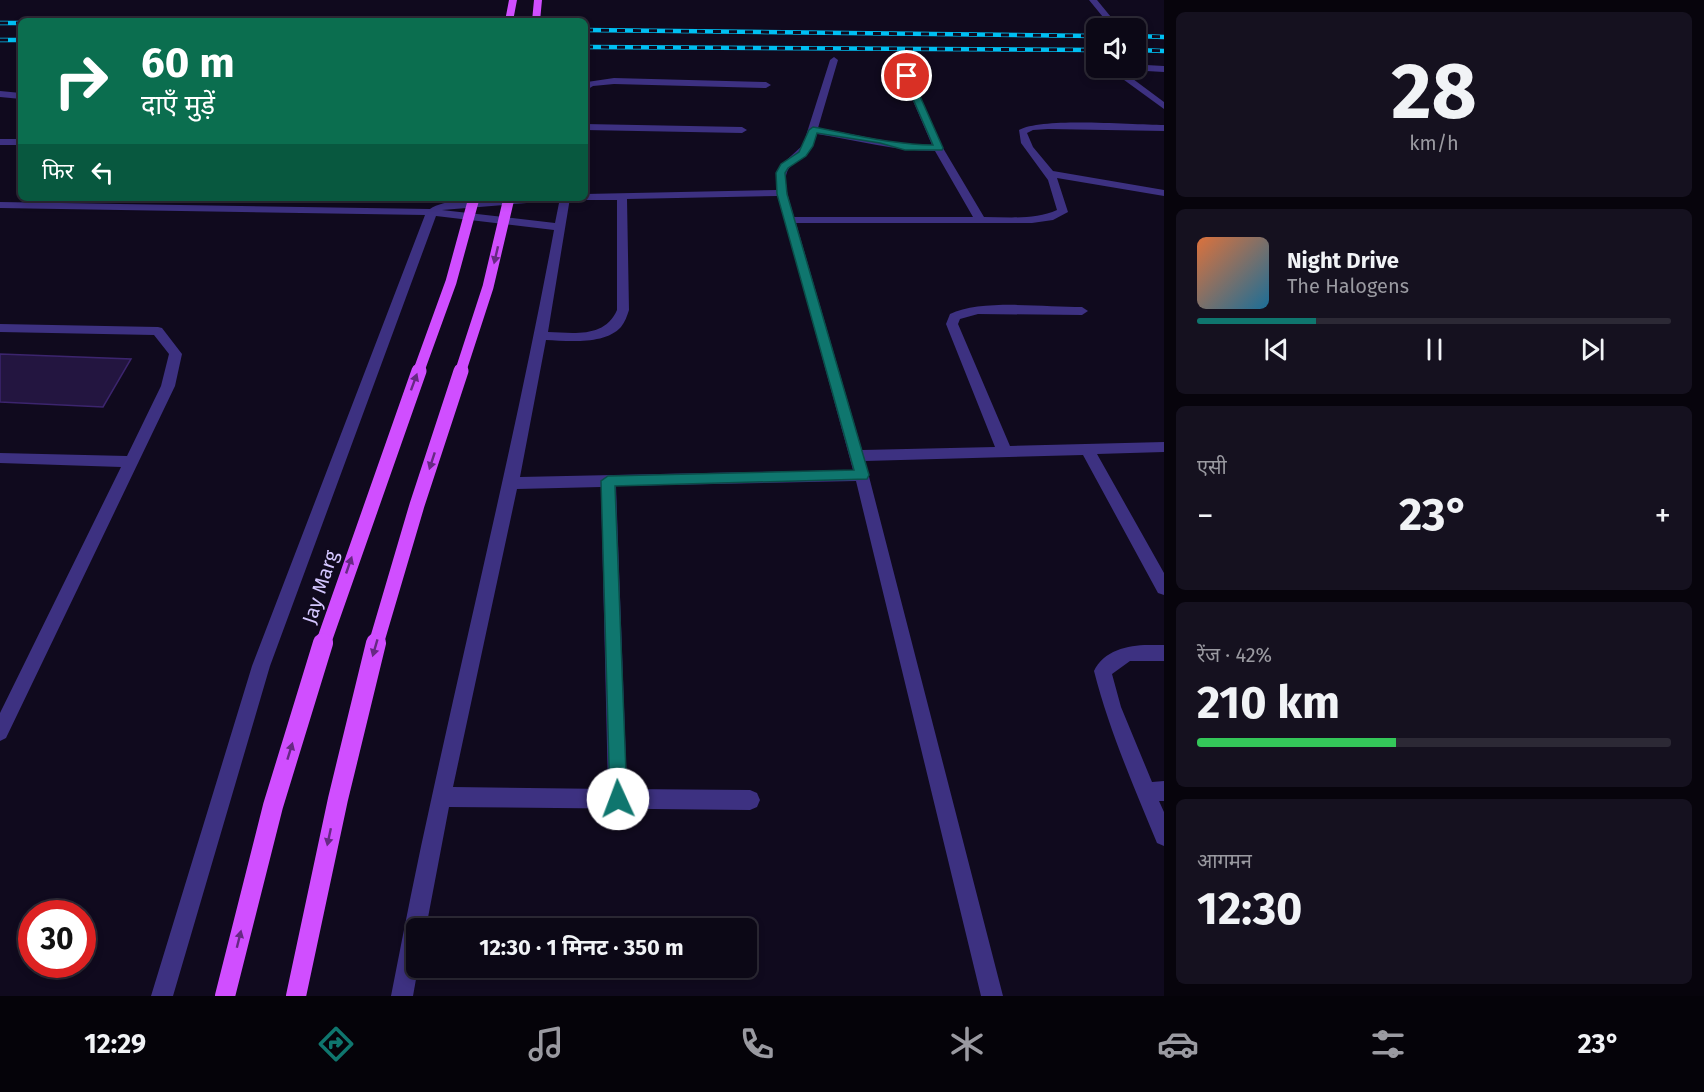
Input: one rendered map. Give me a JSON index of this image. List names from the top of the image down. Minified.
{"streets":{"main road":["Jay Marg"]},"page":{"tile":[["28","km/h"],"एसी",["रेंज · 42%","210 km"],["आगमन","12:30"]],"turn":["60 m","दाएँ मुड़ें"],"then":"फिर","song":["Night Drive","The Halogens"],"heat":["−","23°","+"],"limit":"30","trip":"12:30 · 1 मिनट · 350 m","tabs":["12:29","23°"]}}
